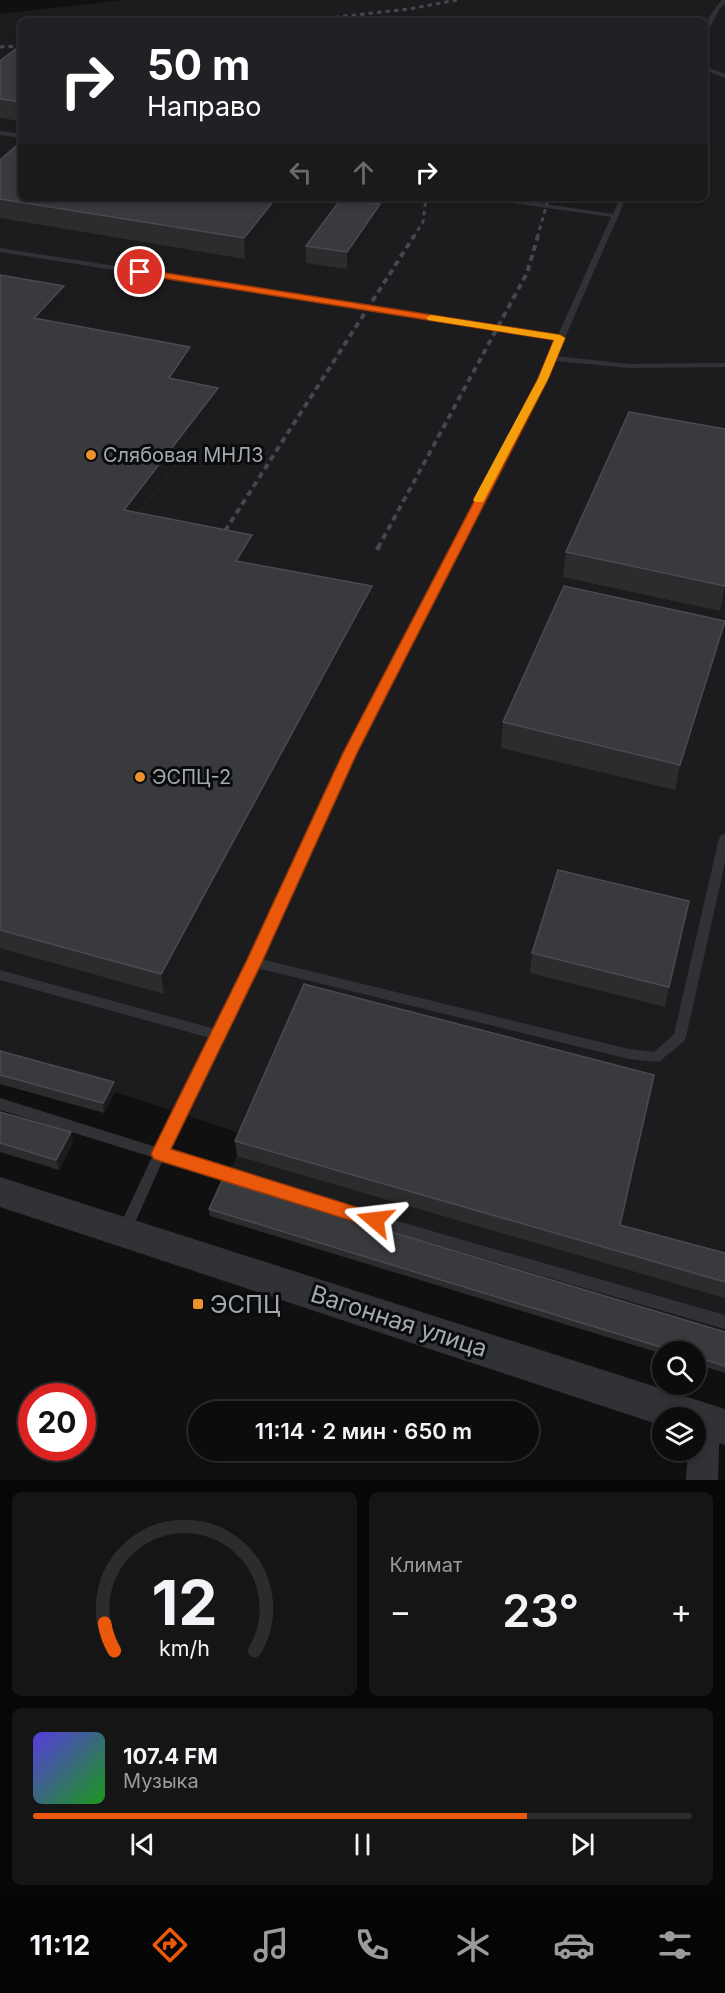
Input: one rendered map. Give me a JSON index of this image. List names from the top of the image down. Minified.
{"streets":{"street":["Вагонная улица"]},"places":{"other":["Слябовая МНЛЗ","ЭСПЦ-2"],"transit":["ЭСПЦ"]},"page":{"turn":["50 m","Направо"],"limit":"20","trip":"11:14 · 2 мин · 650 m","tile":"Климат","heat":["−","23°","+"],"song":["107.4 FM","Музыка"],"tabs":"11:12","gauge":["12","km/h"]}}
